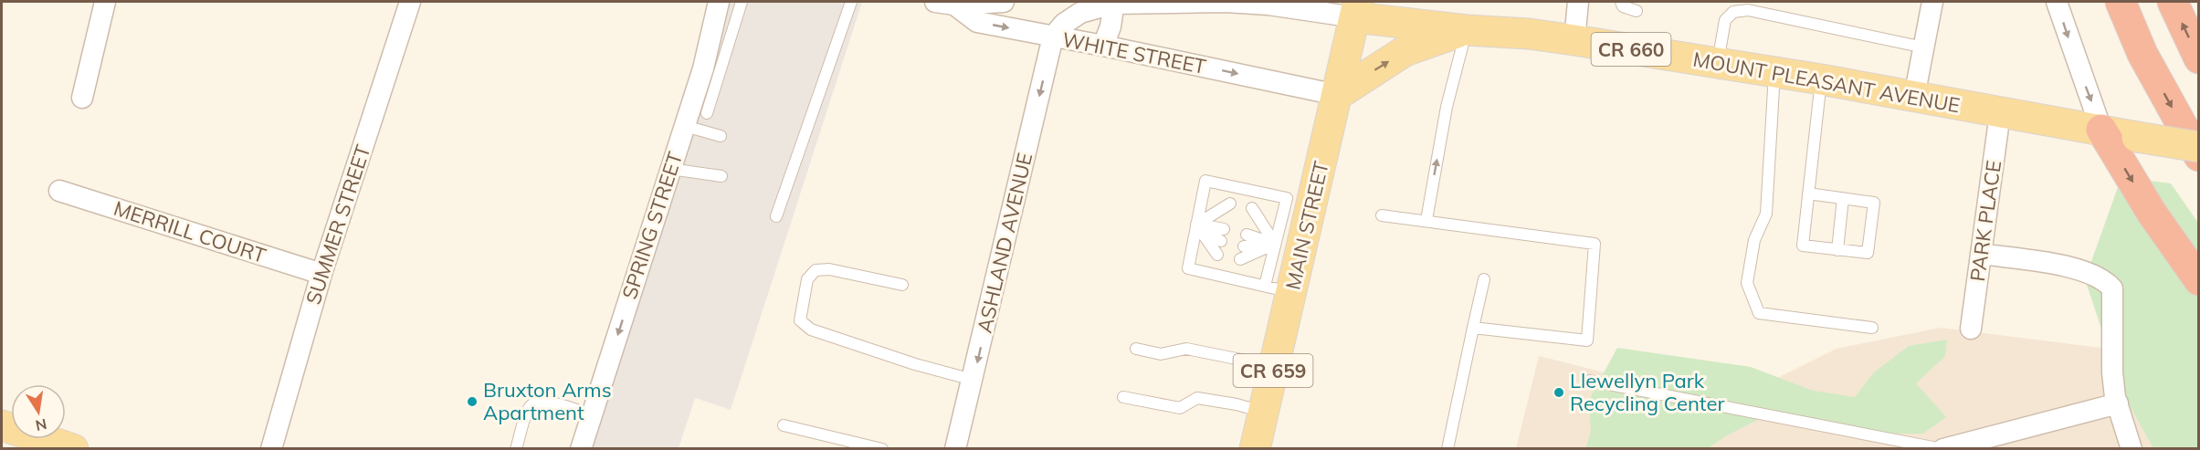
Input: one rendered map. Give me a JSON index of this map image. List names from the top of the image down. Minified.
{"streets":{"main road":["CR 660","MOUNT PLEASANT AVENUE","MAIN STREET","CR 659"],"street":["WHITE STREET","PARK PLACE","SUMMER STREET","SPRING STREET","MERRILL COURT","ASHLAND AVENUE"]},"crossings":[["WHITE STREET","MAIN STREET"],["WHITE STREET","ASHLAND AVENUE"],["MOUNT PLEASANT AVENUE","PARK PLACE"],["MOUNT PLEASANT AVENUE","MAIN STREET"],["SUMMER STREET","MERRILL COURT"]],"one_way":["SPRING STREET","ASHLAND AVENUE"],"places":["Llewellyn Park Recycling Center","Bruxton Arms Apartment"],"north":"bottom"}
